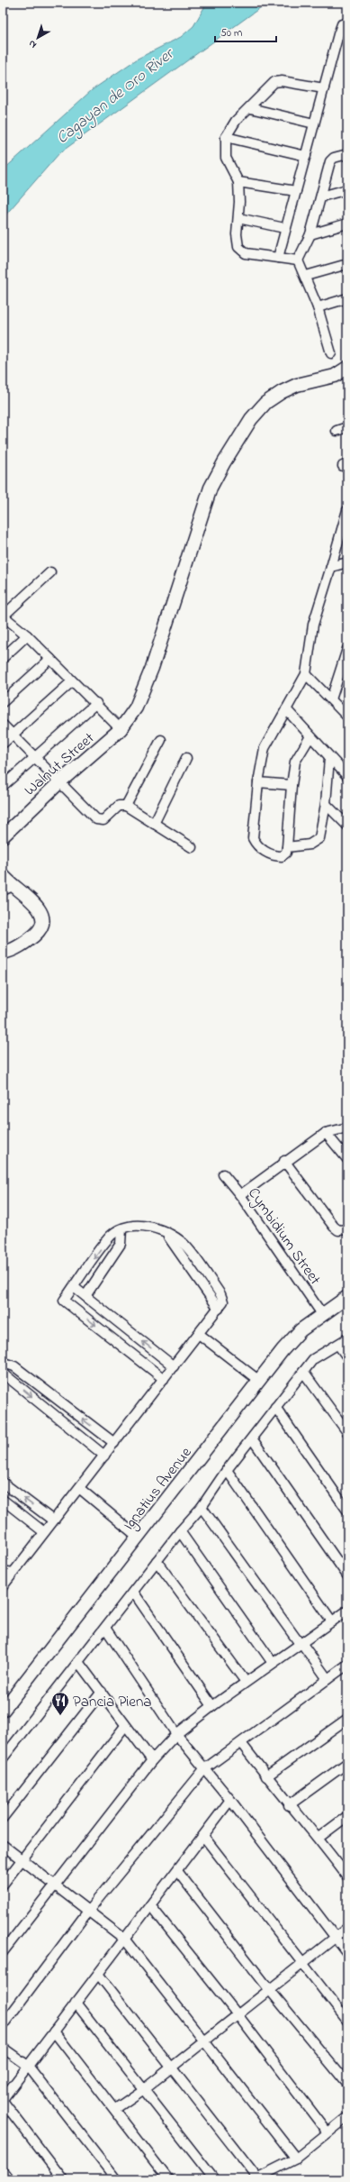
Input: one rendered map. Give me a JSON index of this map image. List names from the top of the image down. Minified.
{"streets":{"street":["Walnut Street","Cymbidium Street","Ignatius Avenue"]},"crossings":[["Cymbidium Street","Ignatius Avenue"]],"water":["Cagayan de Oro River"],"places":{"restaurant":["Pancia Piena"]},"scale_bar":"50 m","north":"bottom left"}
